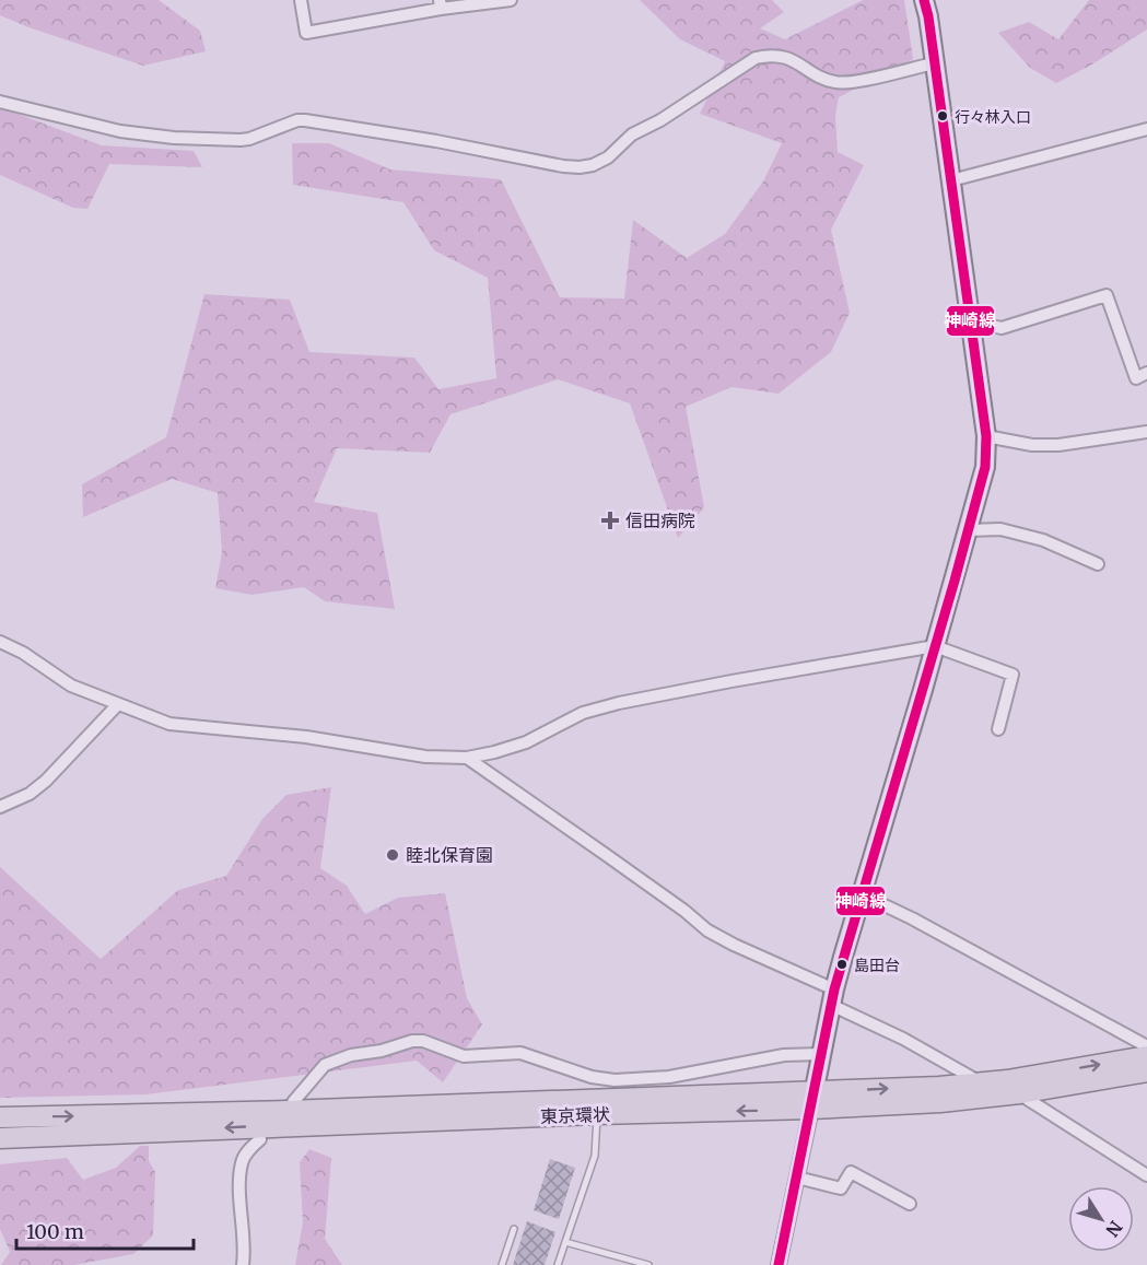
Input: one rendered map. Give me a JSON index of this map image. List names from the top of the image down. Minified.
{"streets":{"highway":["東京環状"]},"places":{"other":["行々林入口","睦北保育園","島田台"],"health":["信田病院"]},"lines":["transit line 神崎線"],"scale_bar":"100 m","north":"bottom right"}
